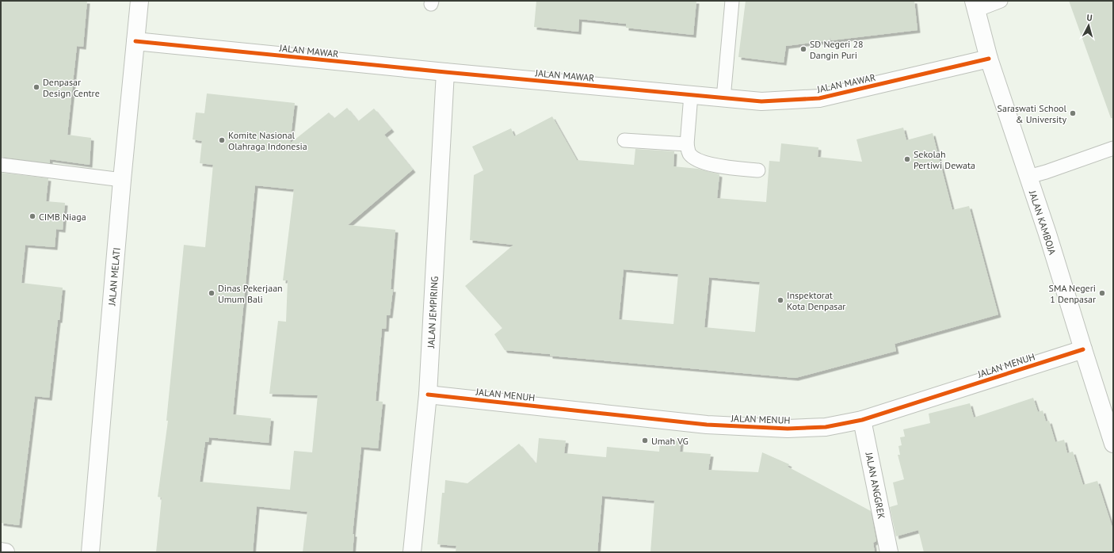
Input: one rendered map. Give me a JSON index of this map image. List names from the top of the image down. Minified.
{"streets":{"street":["JALAN MAWAR","JALAN KAMBOJA","JALAN MELATI","JALAN JEMPIRING","JALAN MENUH","JALAN ANGGREK"]},"crossings":[["JALAN MAWAR","JALAN KAMBOJA"],["JALAN MAWAR","JALAN MELATI"],["JALAN MAWAR","JALAN JEMPIRING"],["JALAN KAMBOJA","JALAN MENUH"],["JALAN JEMPIRING","JALAN MENUH"],["JALAN MENUH","JALAN ANGGREK"]],"places":["SD Negeri 28 Dangin Puri","Denpasar Design Centre","Saraswati School & University","Komite Nasional Olahraga Indonesia","Sekolah Pertiwi Dewata","CIMB Niaga","Dinas Pekerjaan Umum Bali","SMA Negeri 1 Denpasar","Inspektorat Kota Denpasar","Umah VG"],"north":"top"}
